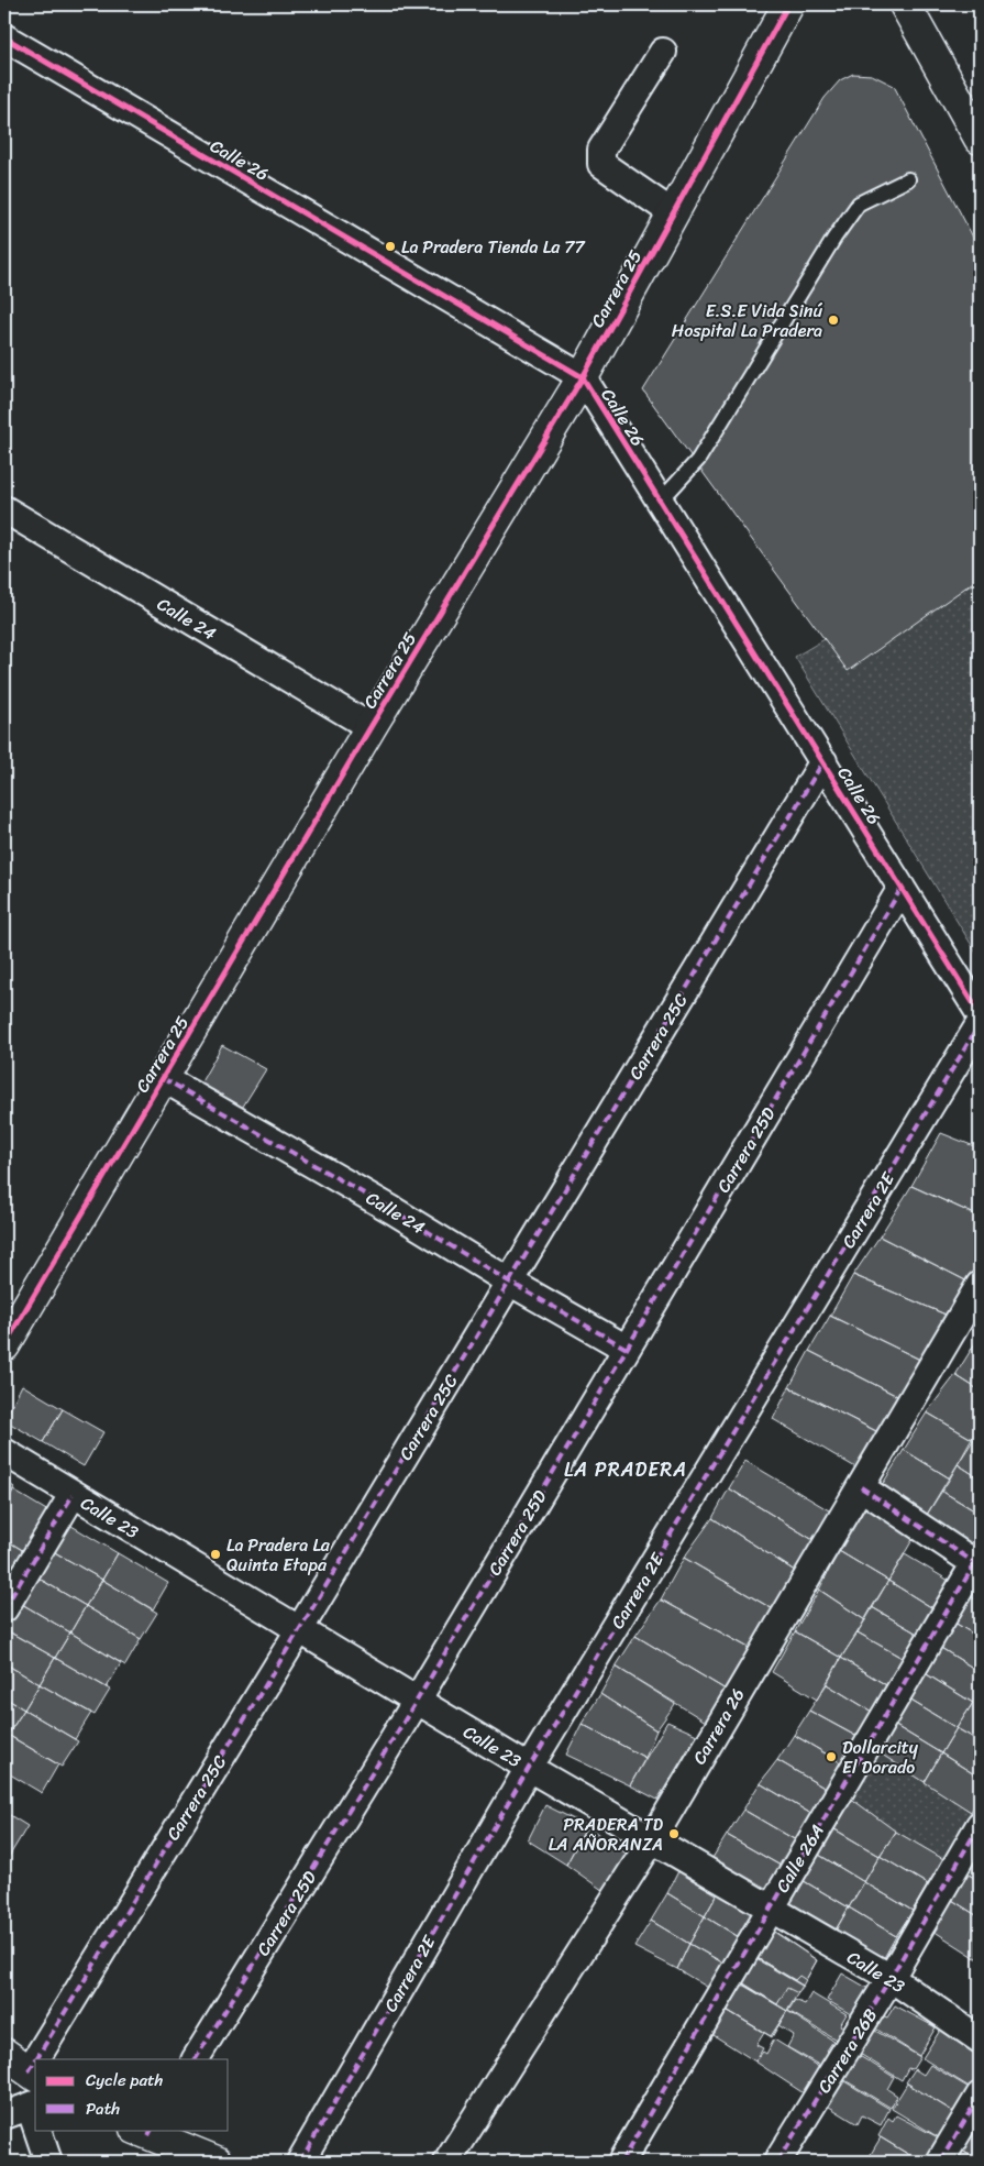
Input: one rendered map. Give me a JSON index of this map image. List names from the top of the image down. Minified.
{"streets":{"street":["Calle 26","Carrera 25","Calle 24","Carrera 25C","Carrera 25D","Carrera 2E","Calle 23","Carrera 26","Calle 26A","Carrera 26B"]},"crossings":[["Calle 26","Carrera 25"],["Calle 26","Carrera 25C"],["Calle 26","Carrera 25D"],["Carrera 25","Calle 24"],["Calle 24","Carrera 25C"],["Calle 24","Carrera 25D"],["Carrera 25C","Calle 23"],["Carrera 25D","Calle 23"],["Carrera 2E","Calle 23"],["Calle 23","Carrera 26"],["Calle 23","Calle 26A"],["Calle 23","Carrera 26B"]],"districts":["LA PRADERA"],"places":["La Pradera Tienda La 77","E.S.E Vida Sinú Hospital La Pradera","La Pradera La Quinta Etapa","Dollarcity El Dorado","PRADERA TD LA AÑORANZA"],"legend":["Cycle path","Path"]}
